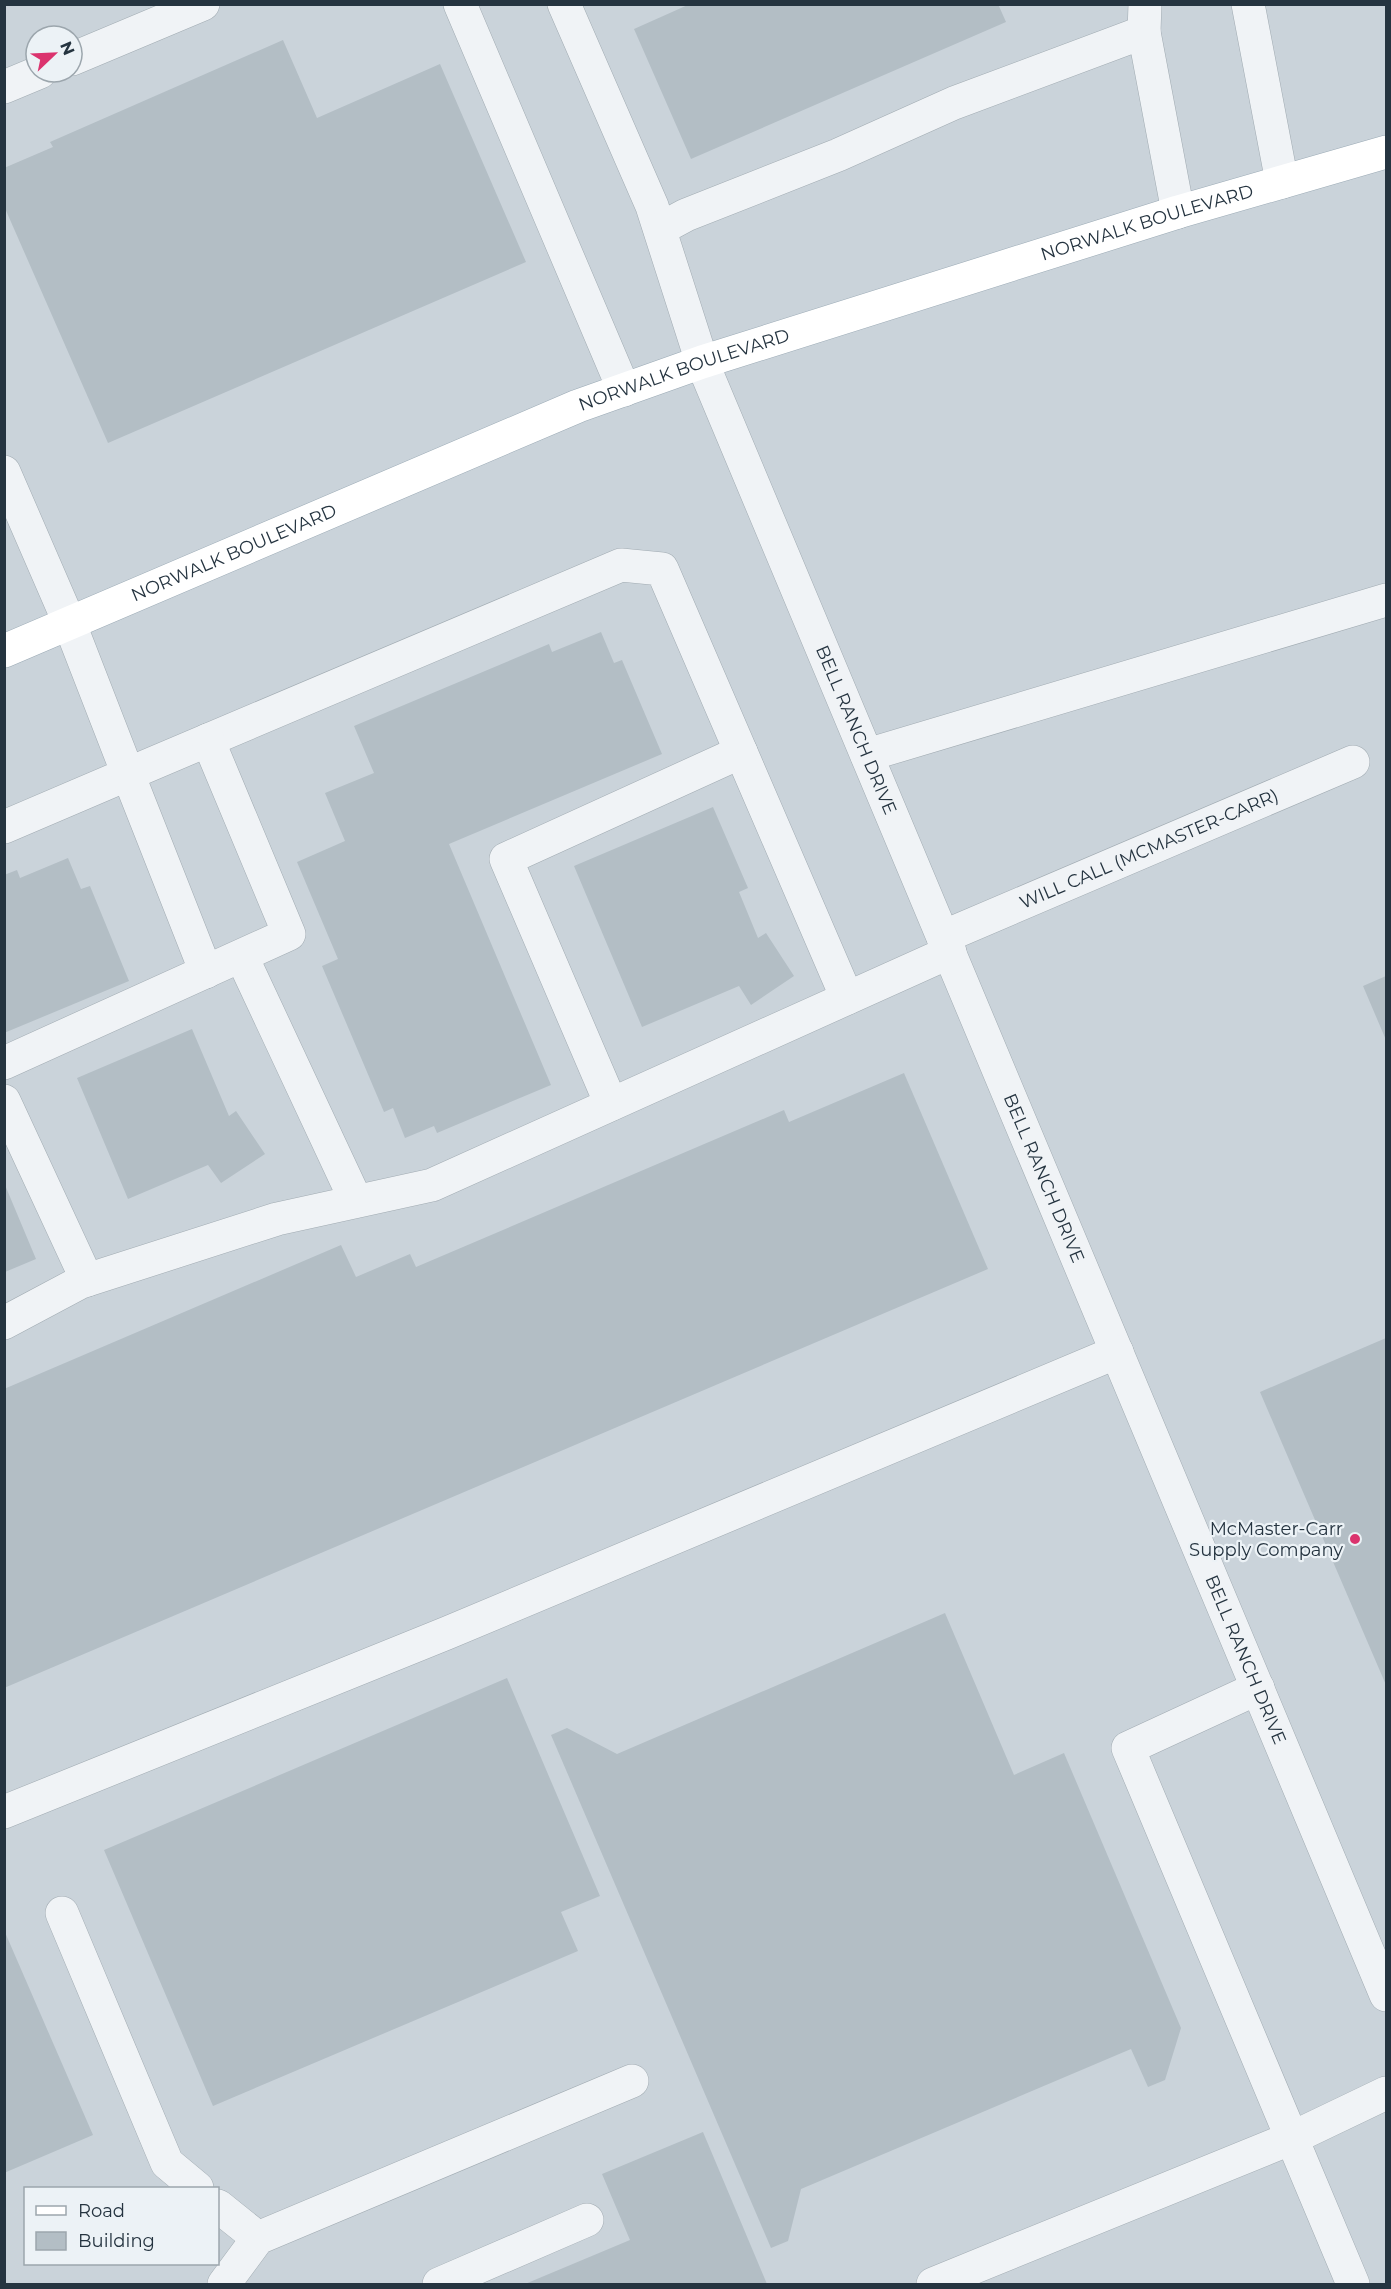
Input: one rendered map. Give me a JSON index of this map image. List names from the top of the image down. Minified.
{"streets":{"main road":["NORWALK BOULEVARD"],"street":["BELL RANCH DRIVE","WILL CALL (MCMASTER-CARR)"]},"crossings":[["NORWALK BOULEVARD","BELL RANCH DRIVE"],["BELL RANCH DRIVE","WILL CALL (MCMASTER-CARR)"]],"places":["McMaster-Carr Supply Company"],"legend":["Road","Building"],"north":"top right"}
